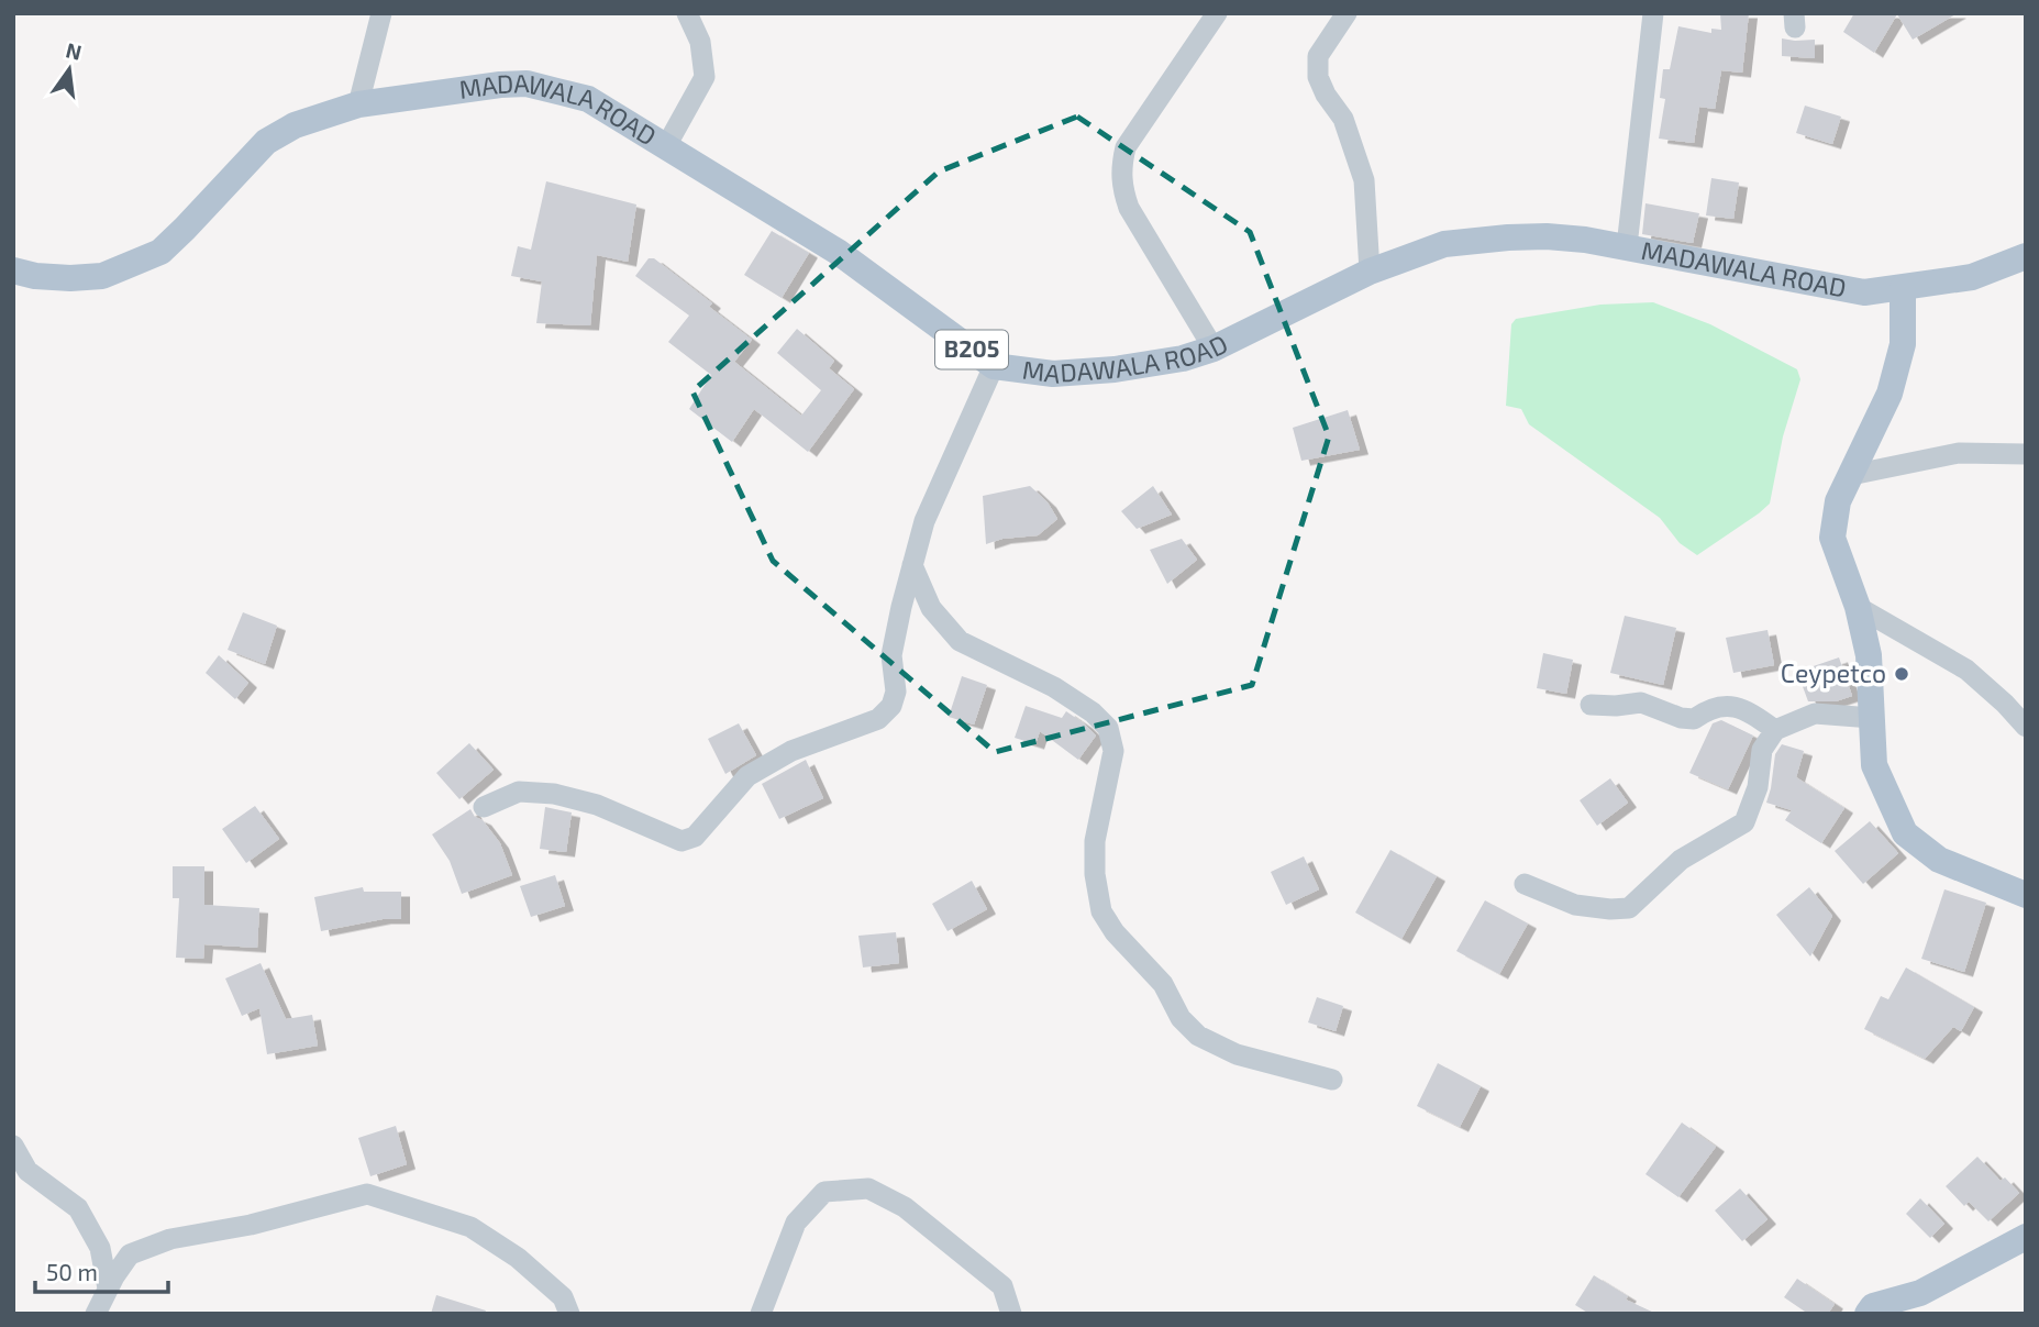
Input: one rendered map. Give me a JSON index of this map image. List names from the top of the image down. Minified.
{"streets":{"main road":["MADAWALA ROAD","B205"]},"places":["Ceypetco"],"scale_bar":"50 m","north":"top"}
